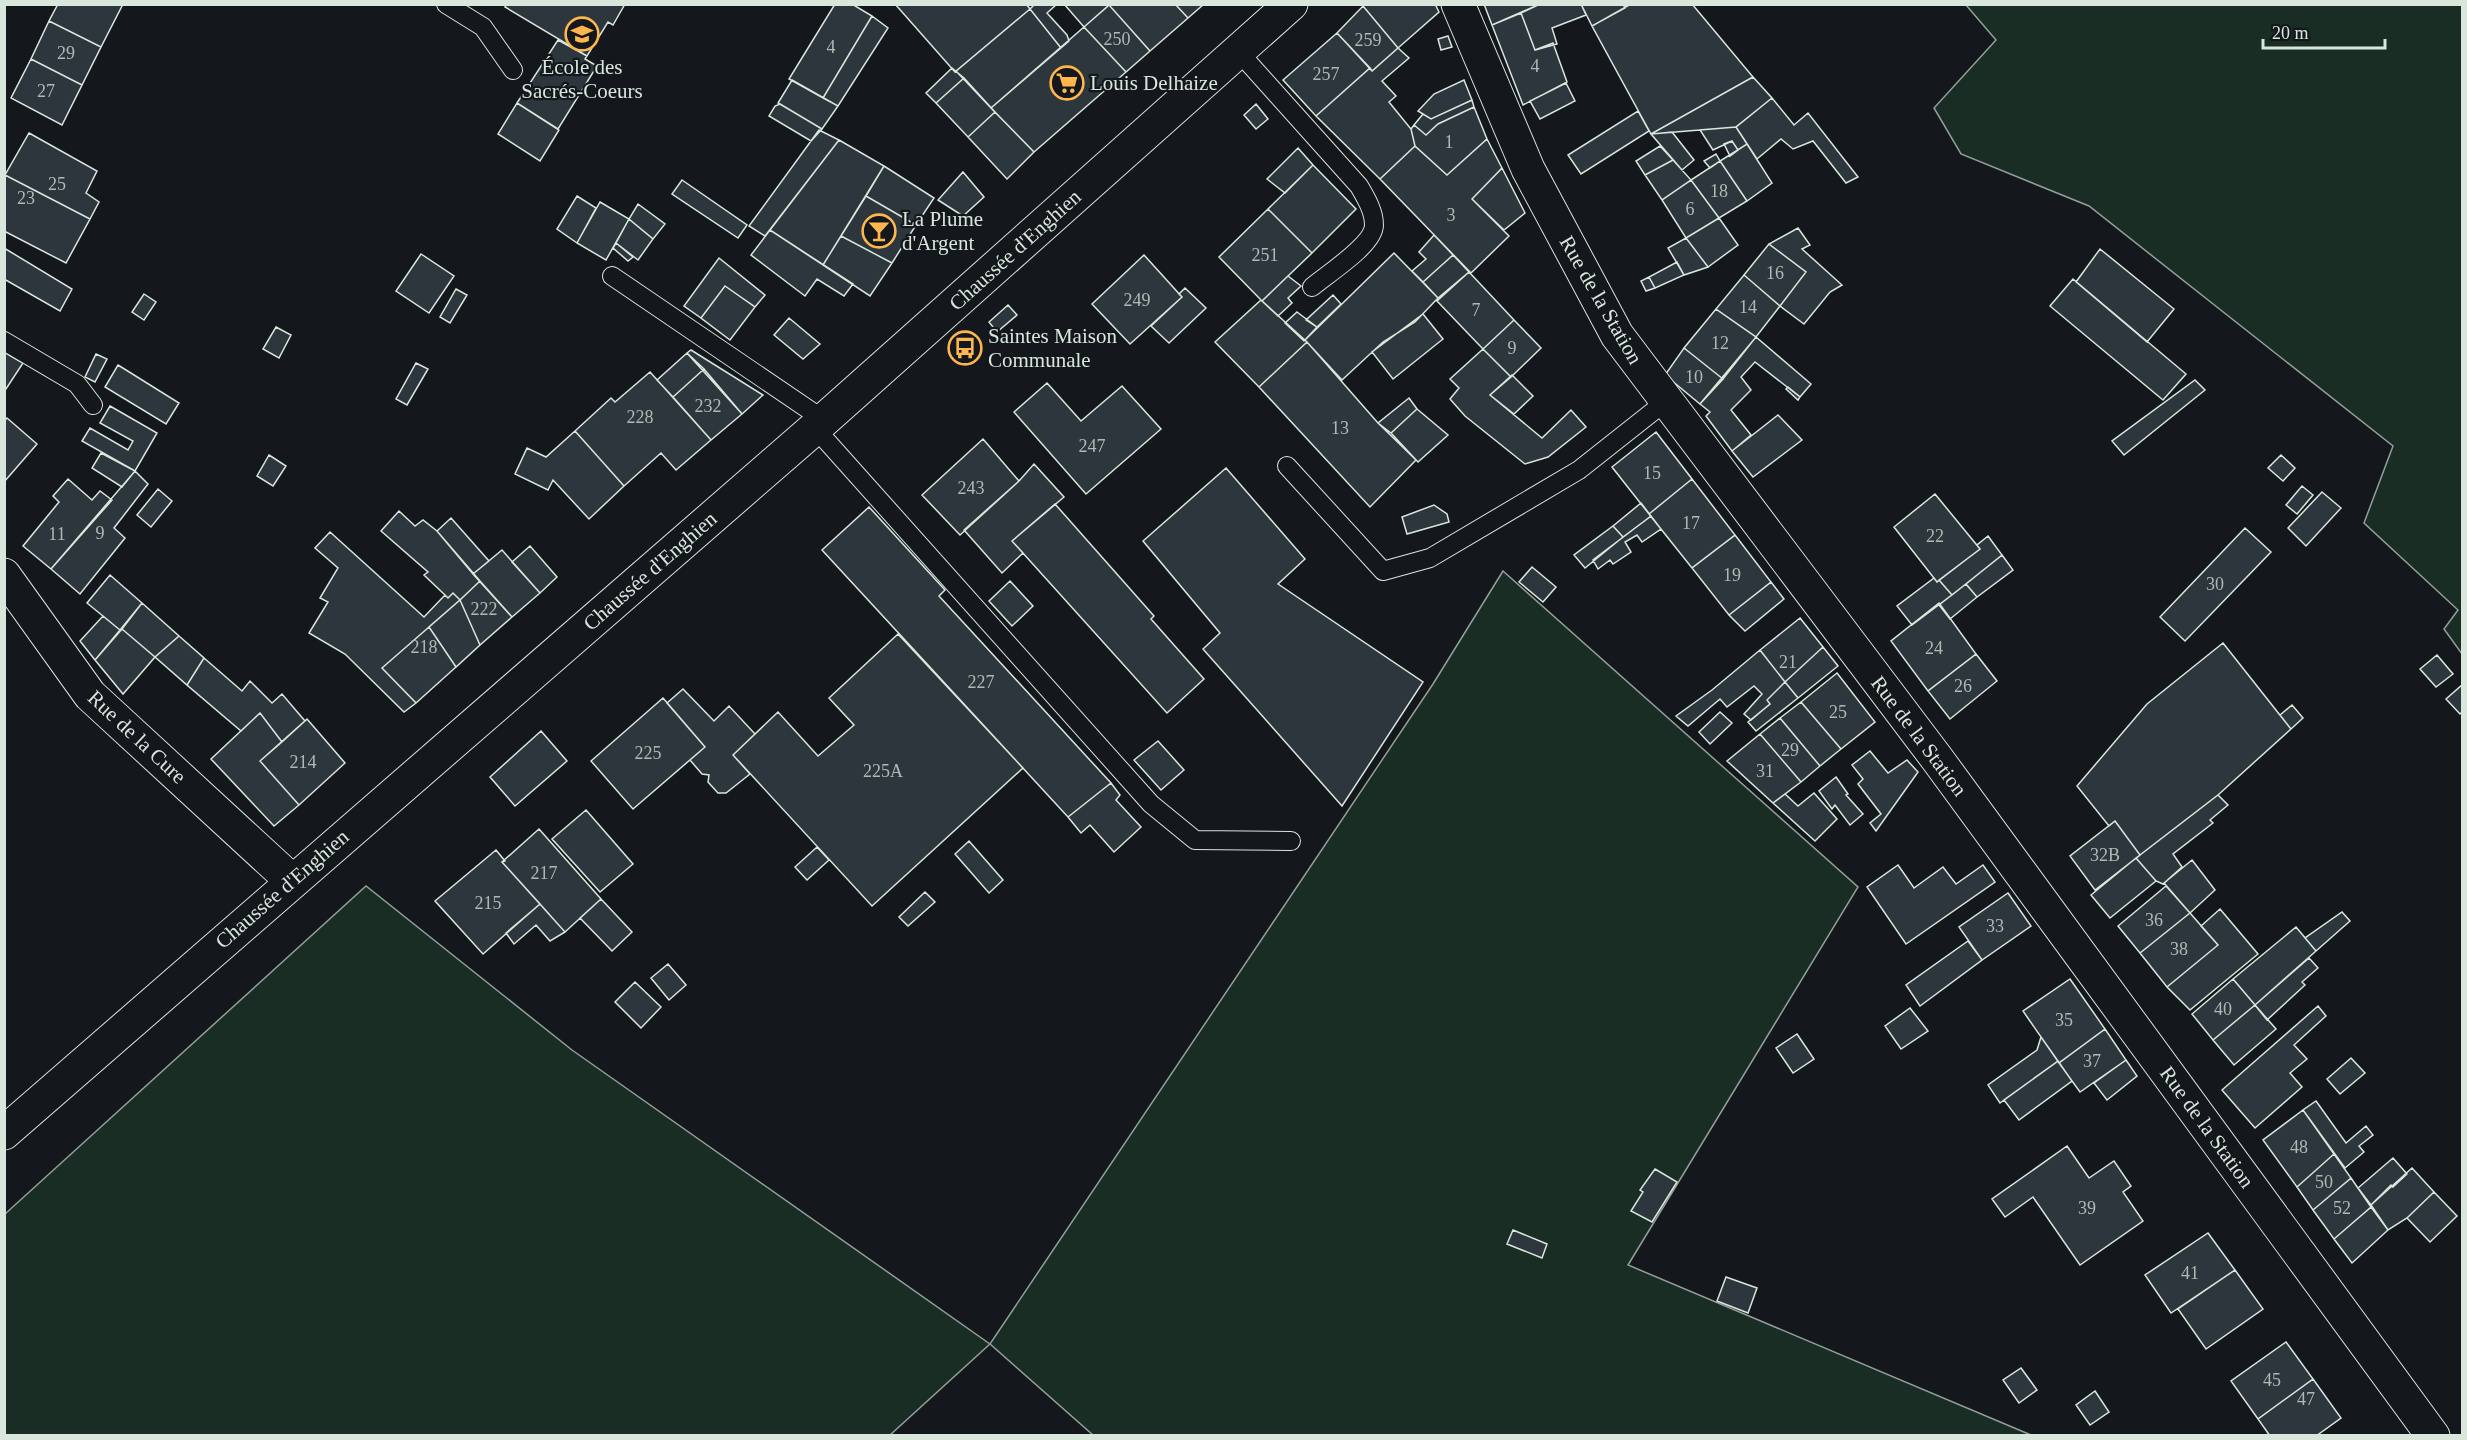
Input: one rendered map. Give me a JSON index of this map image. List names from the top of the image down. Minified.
{"streets":{"street":["Chaussée d'Enghien","Rue de la Station","Rue de la Cure"]},"crossings":[["Chaussée d'Enghien","Rue de la Cure"]],"places":{"school or university":["École des Sacrés-Coeurs"],"supermarket":["Louis Delhaize"],"bar":["La Plume d'Argent"],"bus stop":["Saintes Maison Communale"]},"house_numbers":["250","259","4","29","4","257","27","1","25","18","23","6","3","251","16","249","14","7","12","9","10","232","228","13","247","15","243","17","9","11","22","19","30","222","218","24","21","227","26","25","29","225","214","225A","31","32B","217","215","36","33","38","40","35","37","48","50","39","52","41","45","47"],"scale_bar":"20 m"}
